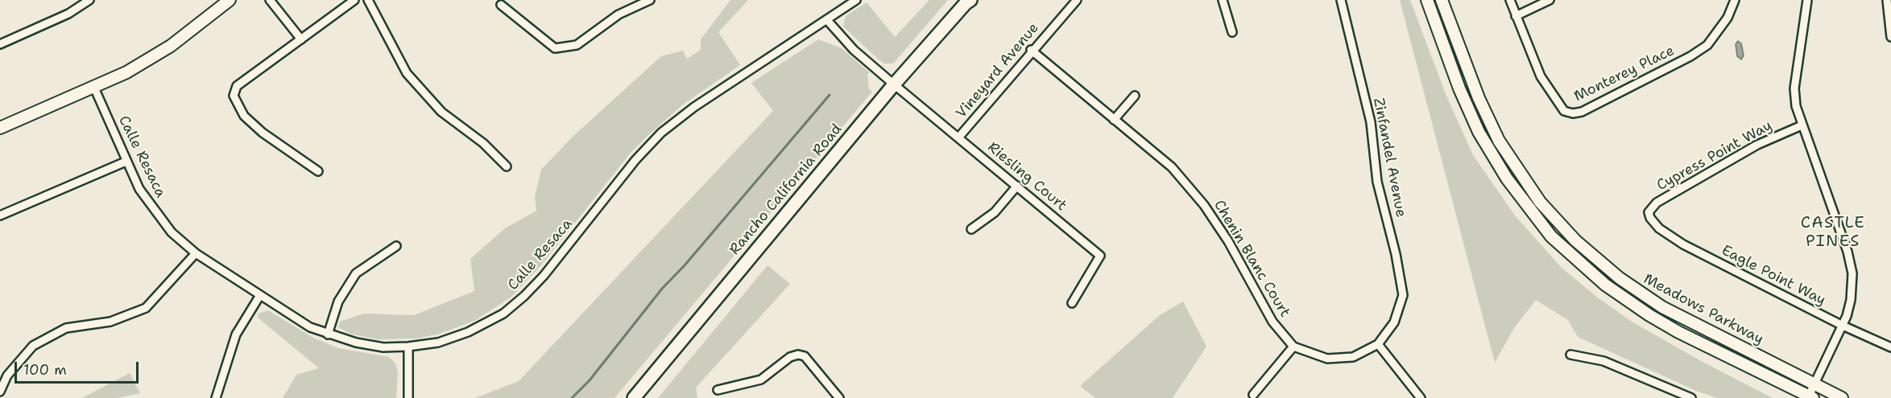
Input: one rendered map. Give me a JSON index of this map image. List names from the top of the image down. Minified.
{"streets":{"main road":["Rancho California Road","Meadows Parkway"],"street":["Vineyard Avenue","Monterey Place","Cypress Point Way","Calle Resaca","Zinfandel Avenue","Riesling Court","Chenin Blanc Court","Eagle Point Way"]},"crossings":[["Vineyard Avenue","Riesling Court"],["Vineyard Avenue","Chenin Blanc Court"],["Cypress Point Way","Eagle Point Way"],["Calle Resaca","Riesling Court"],["Riesling Court","Rancho California Road"]],"districts":["CASTLE PINES"],"scale_bar":"100 m"}
